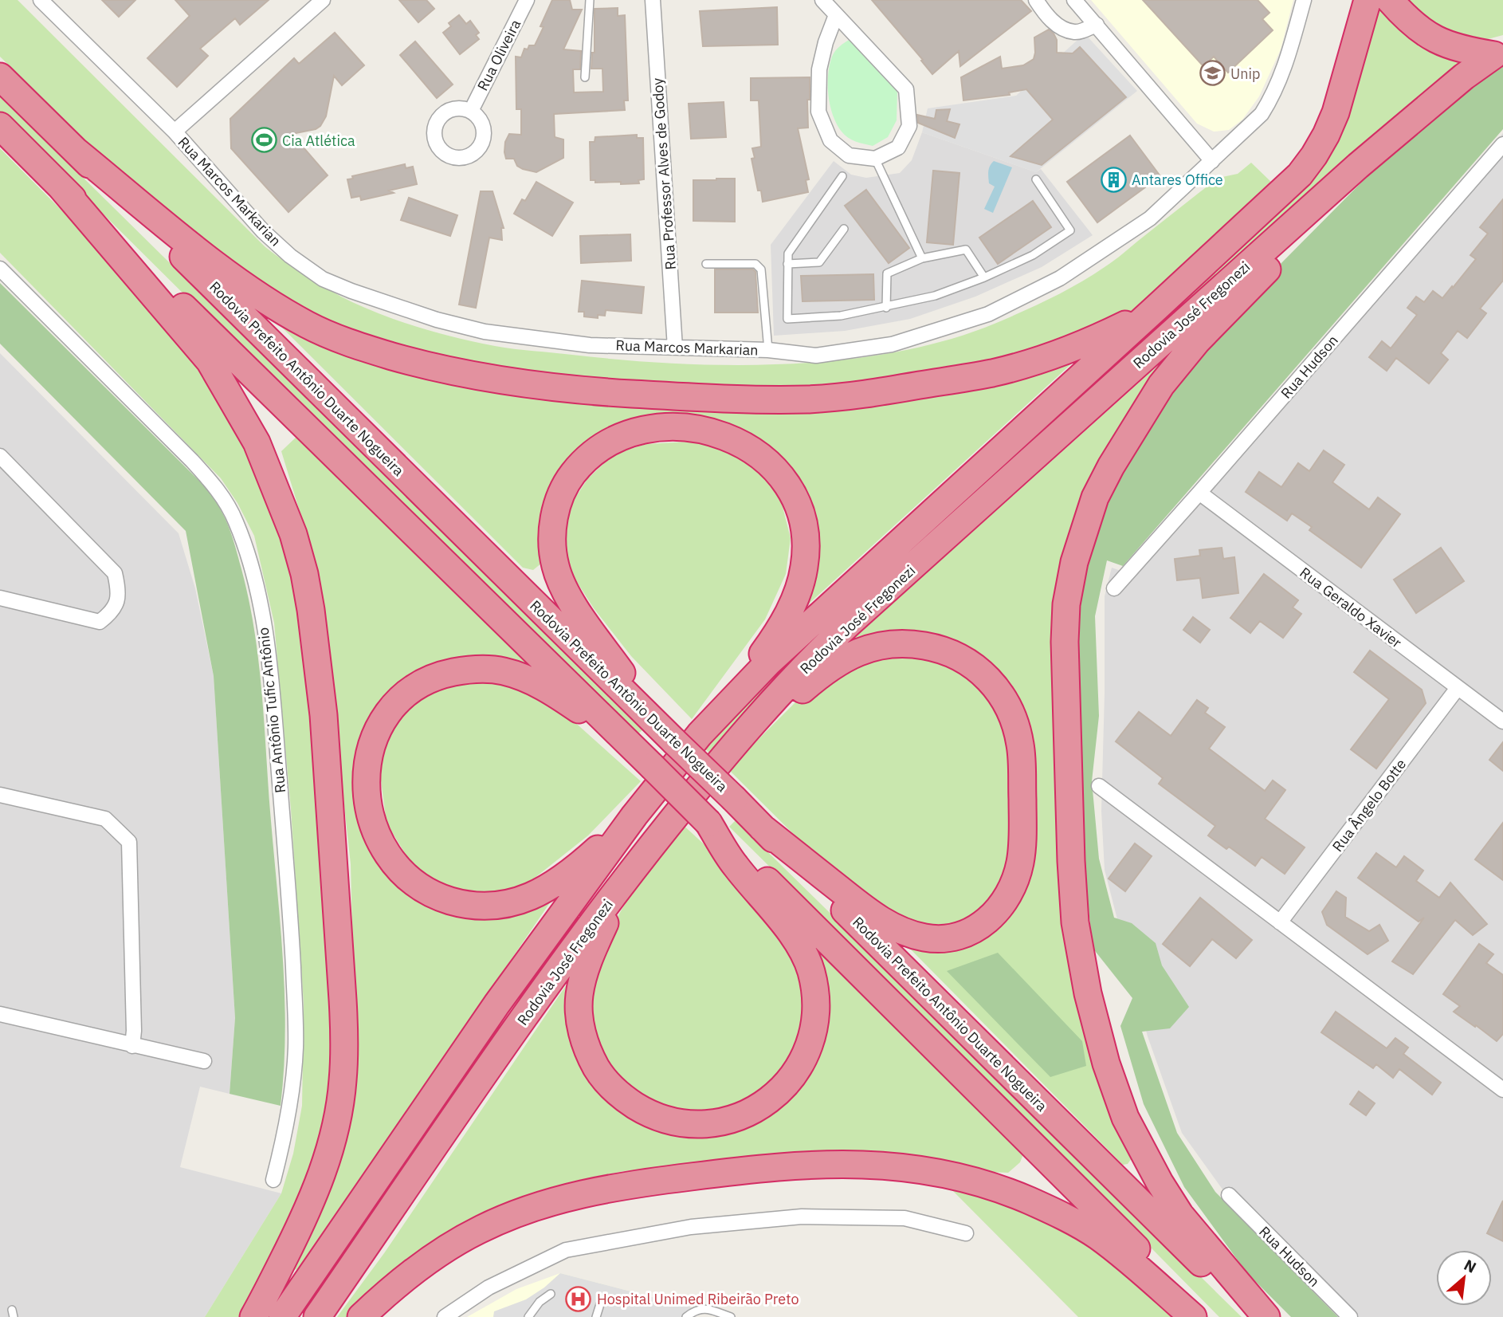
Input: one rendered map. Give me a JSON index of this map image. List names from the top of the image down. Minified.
{"streets":{"highway":["Rodovia José Fregonezi","Rodovia Prefeito Antônio Duarte Nogueira"],"street":["Rua Oliveira","Rua Professor Alves de Godoy","Rua Marcos Markarian","Rua Hudson","Rua Geraldo Xavier","Rua Antônio Tufic Antônio","Rua Ângelo Botte"]},"crossings":[["Rua Professor Alves de Godoy","Rua Marcos Markarian"],["Rua Hudson","Rua Geraldo Xavier"],["Rua Geraldo Xavier","Rua Ângelo Botte"]],"places":{"school or university":["Unip"],"sports":["Cia Atlética"],"building":["Antares Office"],"hospital":["Hospital Unimed Ribeirão Preto"]},"north":"top right"}
